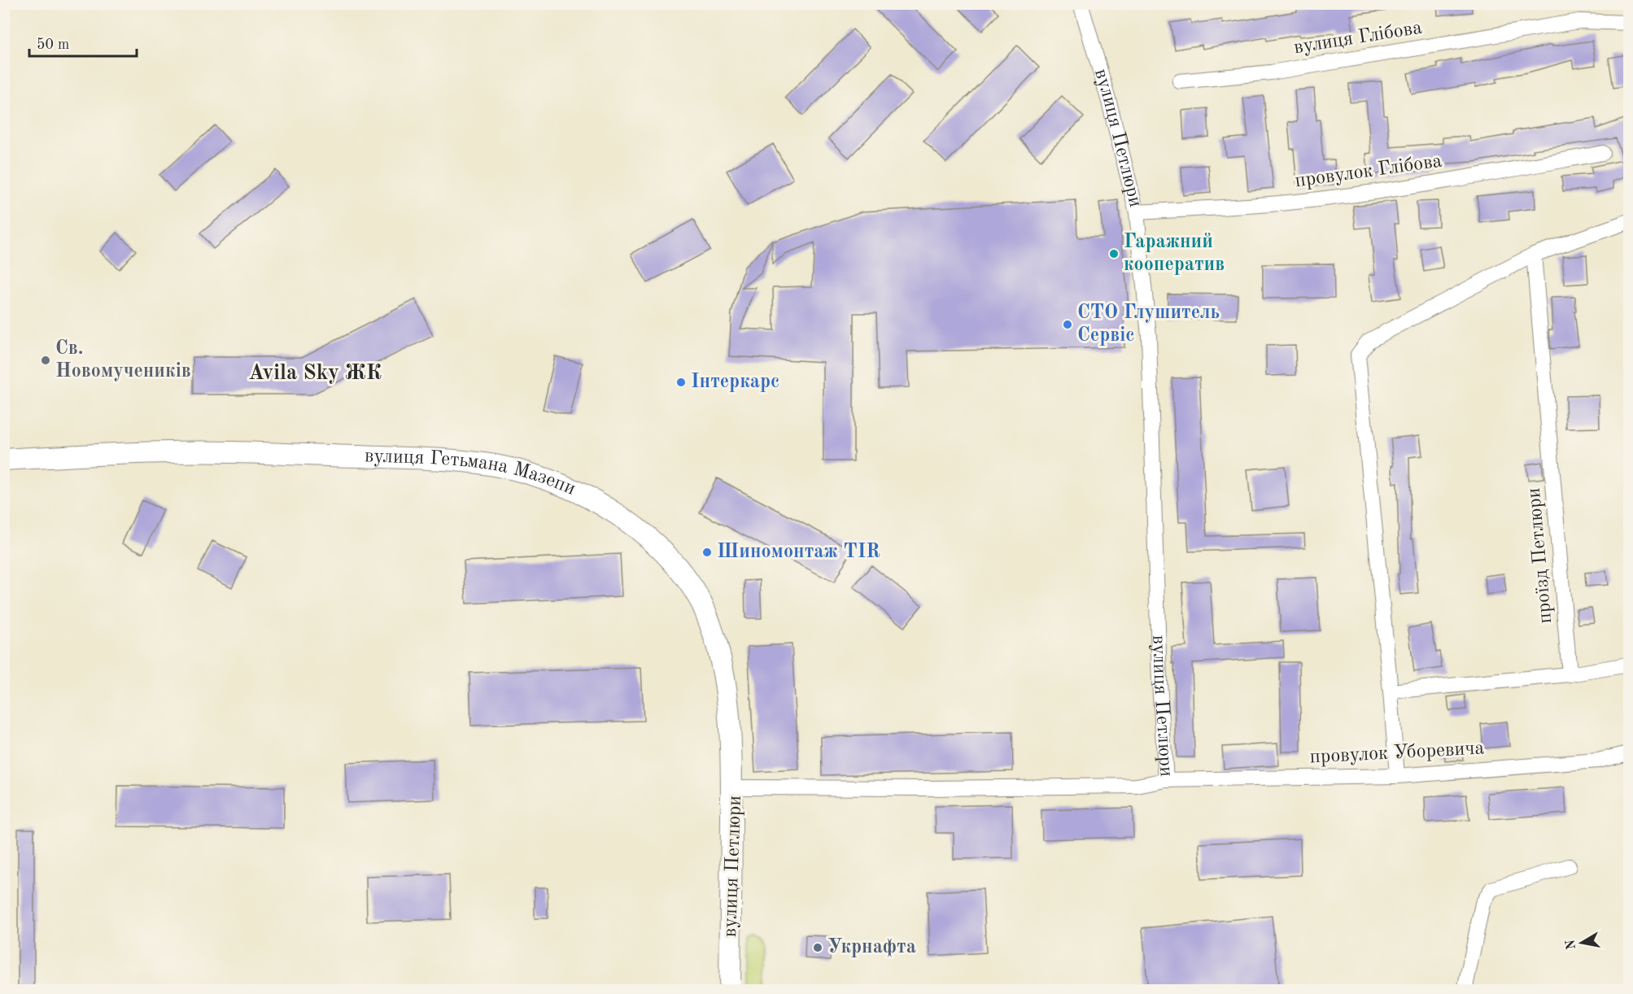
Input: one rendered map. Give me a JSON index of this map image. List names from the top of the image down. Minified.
{"streets":{"main road":["вулиця Петлюри","вулиця Гетьмана Мазепи"],"street":["вулиця Глібова","провулок Глібова","проїзд Петлюри","провулок Уборевича"]},"crossings":[["вулиця Петлюри","провулок Глібова"],["вулиця Петлюри","вулиця Гетьмана Мазепи"],["вулиця Петлюри","провулок Уборевича"]],"districts":["Avila Sky ЖК"],"places":["Гаражний кооператив","СТО Глушитель Сервіс","Св. Новомучеників","Інтеркарс","Шиномонтаж TIR","Укрнафта"],"scale_bar":"50 m","north":"left"}
